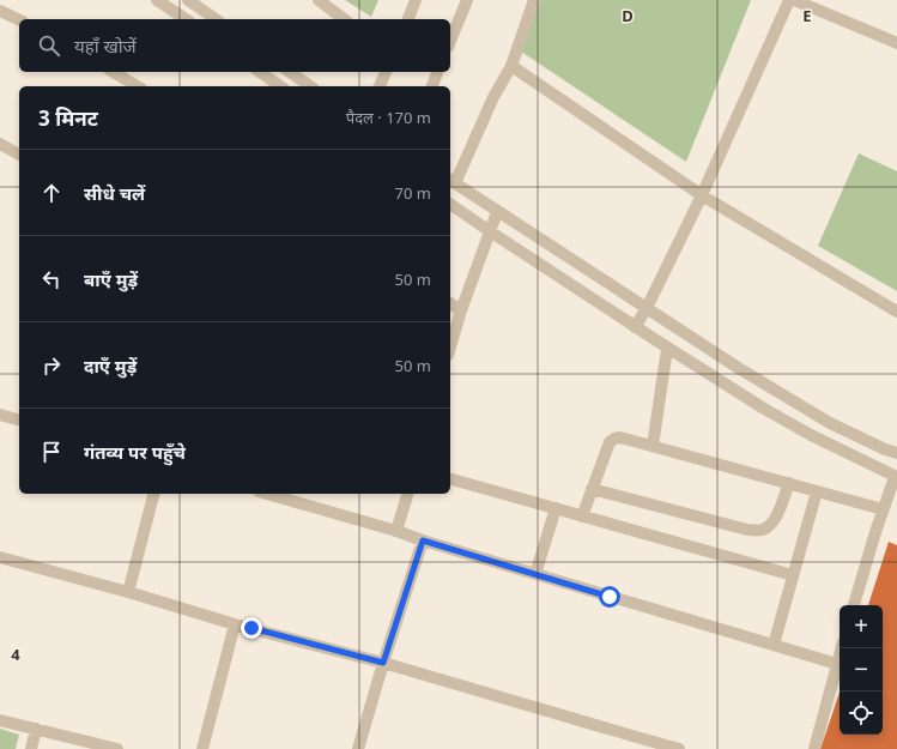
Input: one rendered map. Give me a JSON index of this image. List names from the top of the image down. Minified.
{"page":{"search":"यहाँ खोजें","heading":["3 मिनट","पैदल · 170 m"],"list":[["सीधे चलें","70 m"],["बाएँ मुड़ें","50 m"],["दाएँ मुड़ें","50 m"],"गंतव्य पर पहुँचे"],"map_buttons":["+","−"]},"grid":{"columns":["D","E"],"rows":["4"]}}
